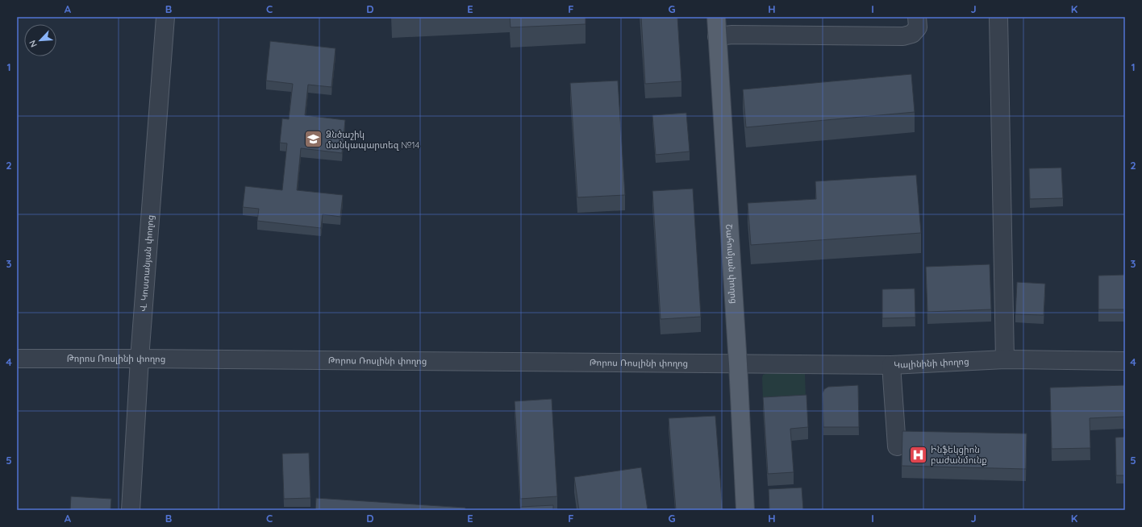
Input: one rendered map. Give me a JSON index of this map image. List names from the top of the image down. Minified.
{"streets":{"main road":["Շահումյան փողոց"],"street":["Վ. Կոստանյան փողոց","Թորոս Ռոսլինի փողոց","Կալինինի փողոց"]},"crossings":[["Վ. Կոստանյան փողոց","Թորոս Ռոսլինի փողոց"],["Շահումյան փողոց","Թորոս Ռոսլինի փողոց"],["Շահումյան փողոց","Կալինինի փողոց"],["Թորոս Ռոսլինի փողոց","Կալինինի փողոց"]],"places":{"school or university":["Ձնծաշիկ մանկապարտեզ №14"],"hospital":["Ինֆեկցիոն բաժանմունք"]},"north":"bottom left","grid":{"columns":["A","B","C","D","E","F","G","H","I","J","K"],"rows":["1","2","3","4","5"]}}
